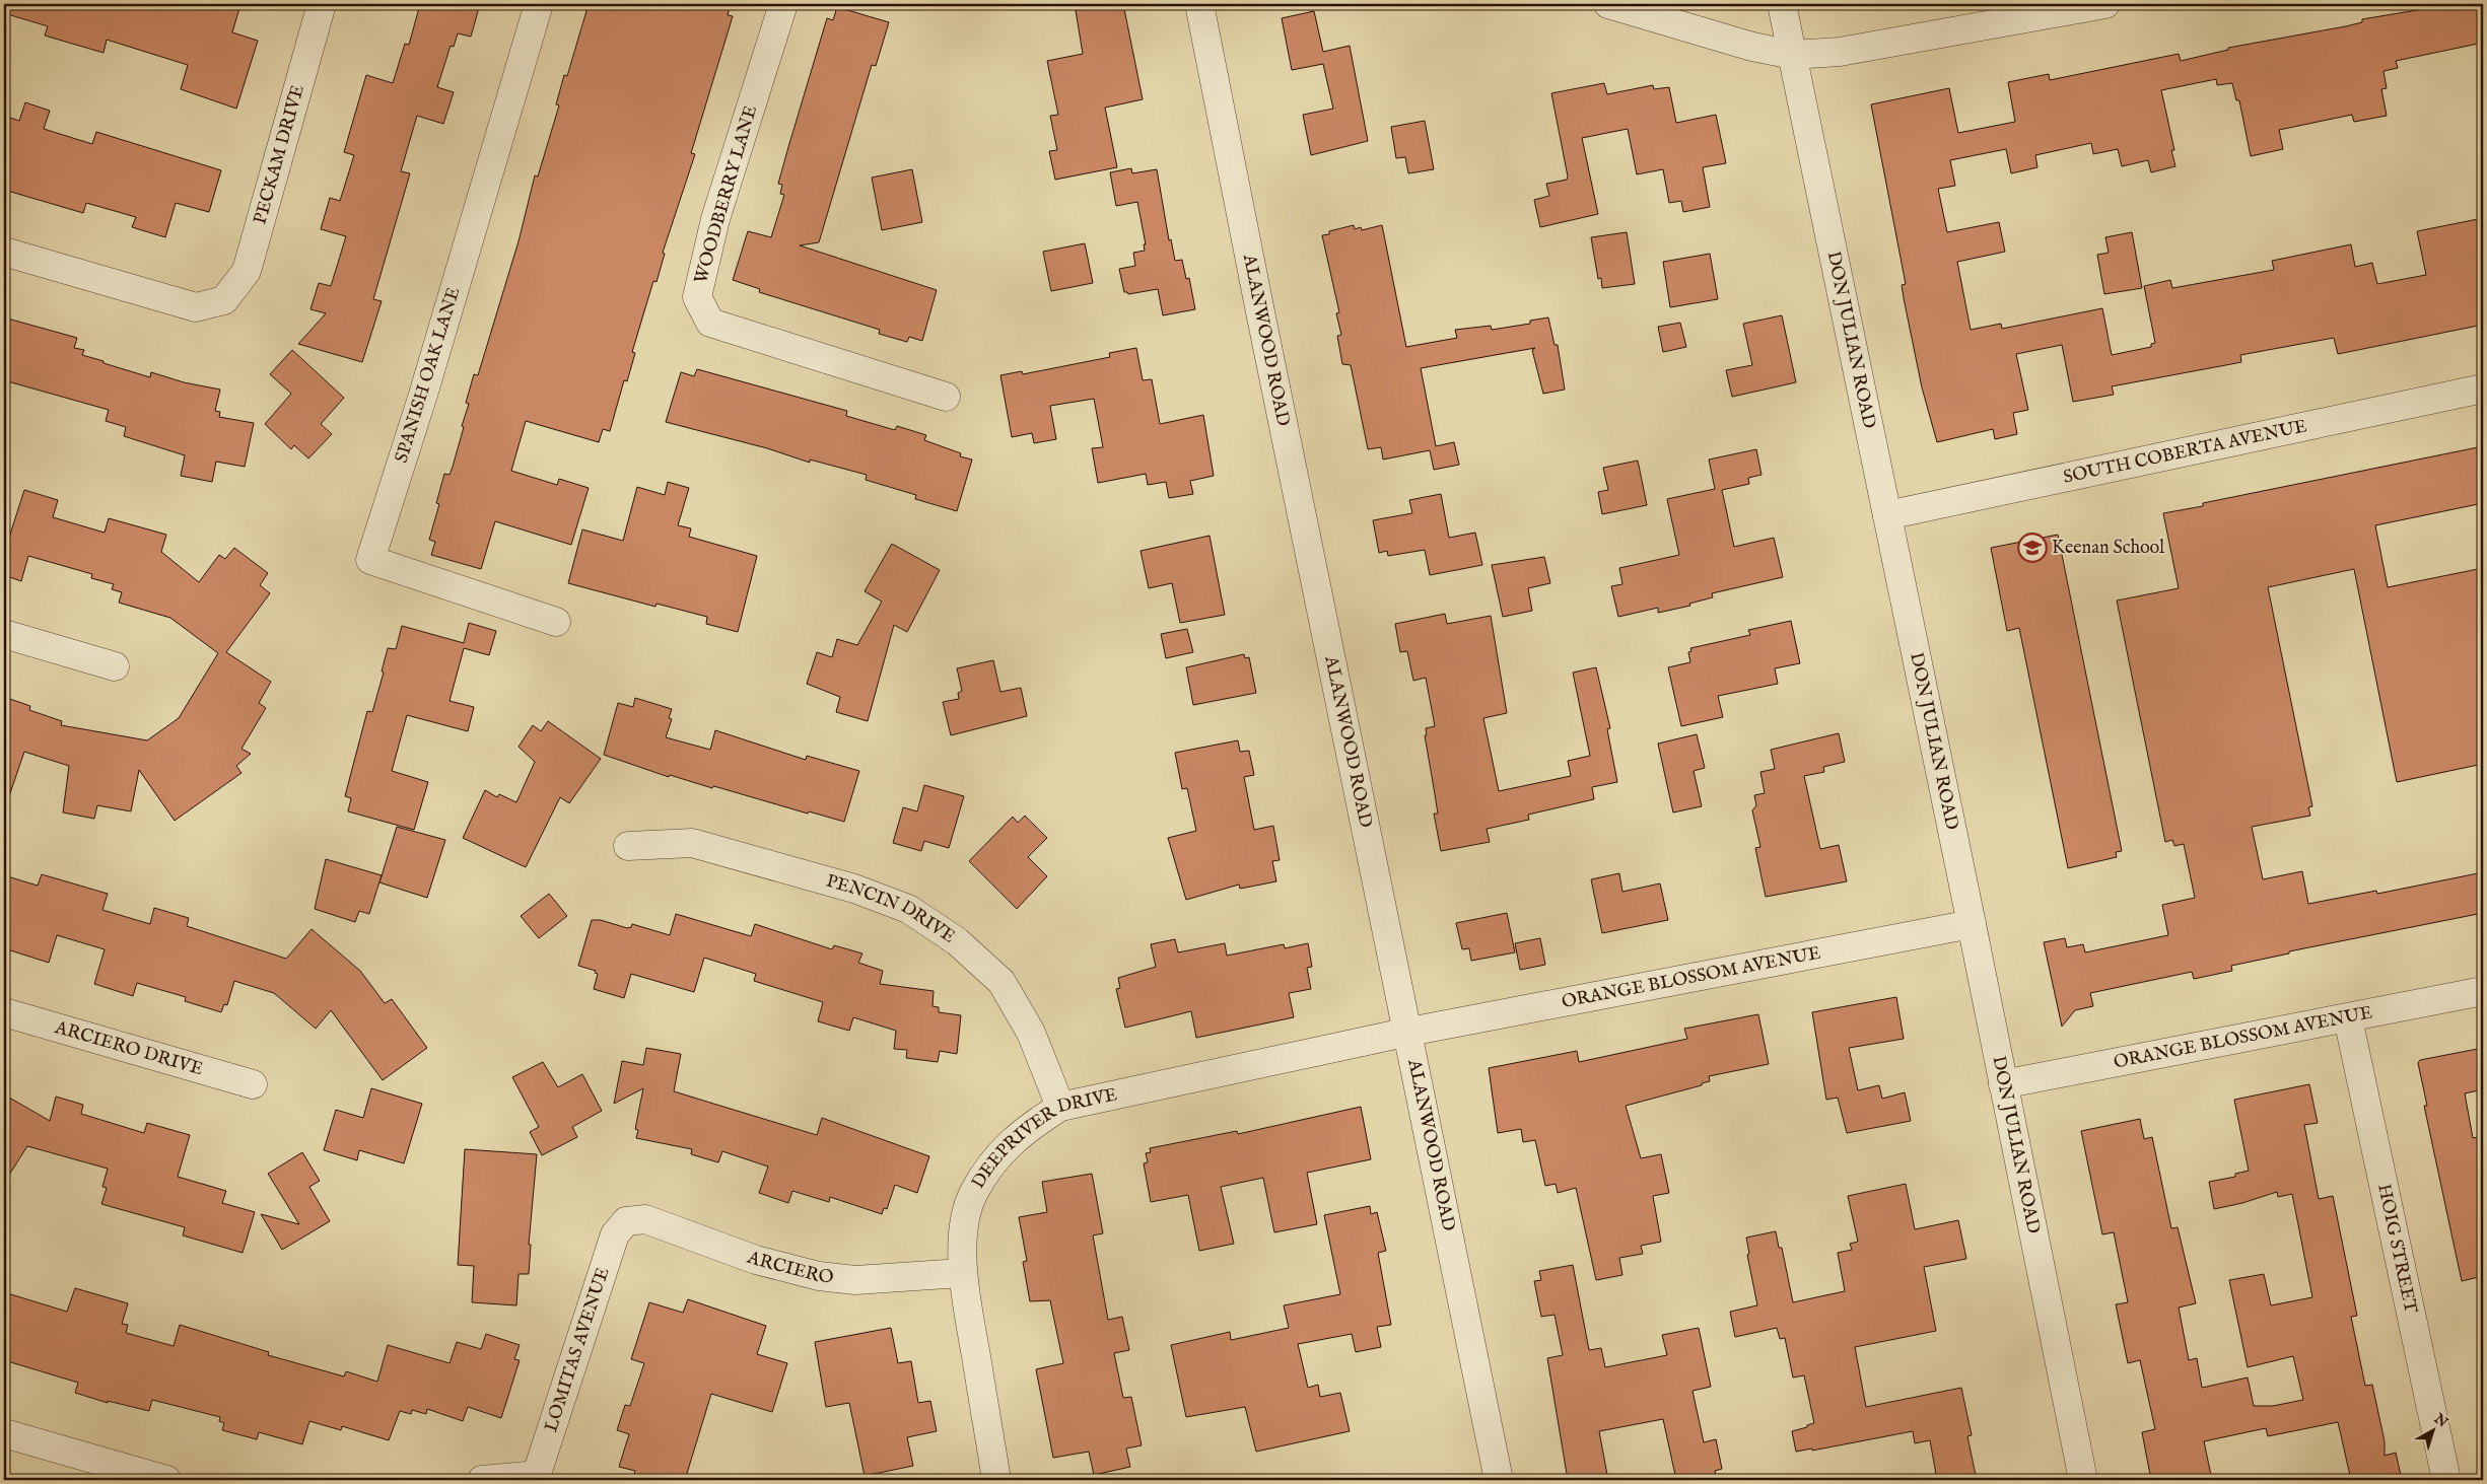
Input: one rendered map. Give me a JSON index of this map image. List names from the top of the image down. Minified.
{"streets":{"street":["PECKAM DRIVE","WOODBERRY LANE","ALANWOOD ROAD","DON JULIAN ROAD","SPANISH OAK LANE","SOUTH COBERTA AVENUE","PENCIN DRIVE","ORANGE BLOSSOM AVENUE","ARCIERO DRIVE","DEEPRIVER DRIVE","HOIG STREET","ARCIERO","LOMITAS AVENUE"]},"crossings":[["ALANWOOD ROAD","ORANGE BLOSSOM AVENUE"],["ALANWOOD ROAD","DEEPRIVER DRIVE"],["DON JULIAN ROAD","SOUTH COBERTA AVENUE"],["DON JULIAN ROAD","ORANGE BLOSSOM AVENUE"],["PENCIN DRIVE","DEEPRIVER DRIVE"],["ORANGE BLOSSOM AVENUE","DEEPRIVER DRIVE"],["ORANGE BLOSSOM AVENUE","HOIG STREET"],["DEEPRIVER DRIVE","ARCIERO"],["ARCIERO","LOMITAS AVENUE"]],"places":{"school or university":["Keenan School"]},"north":"top right"}
